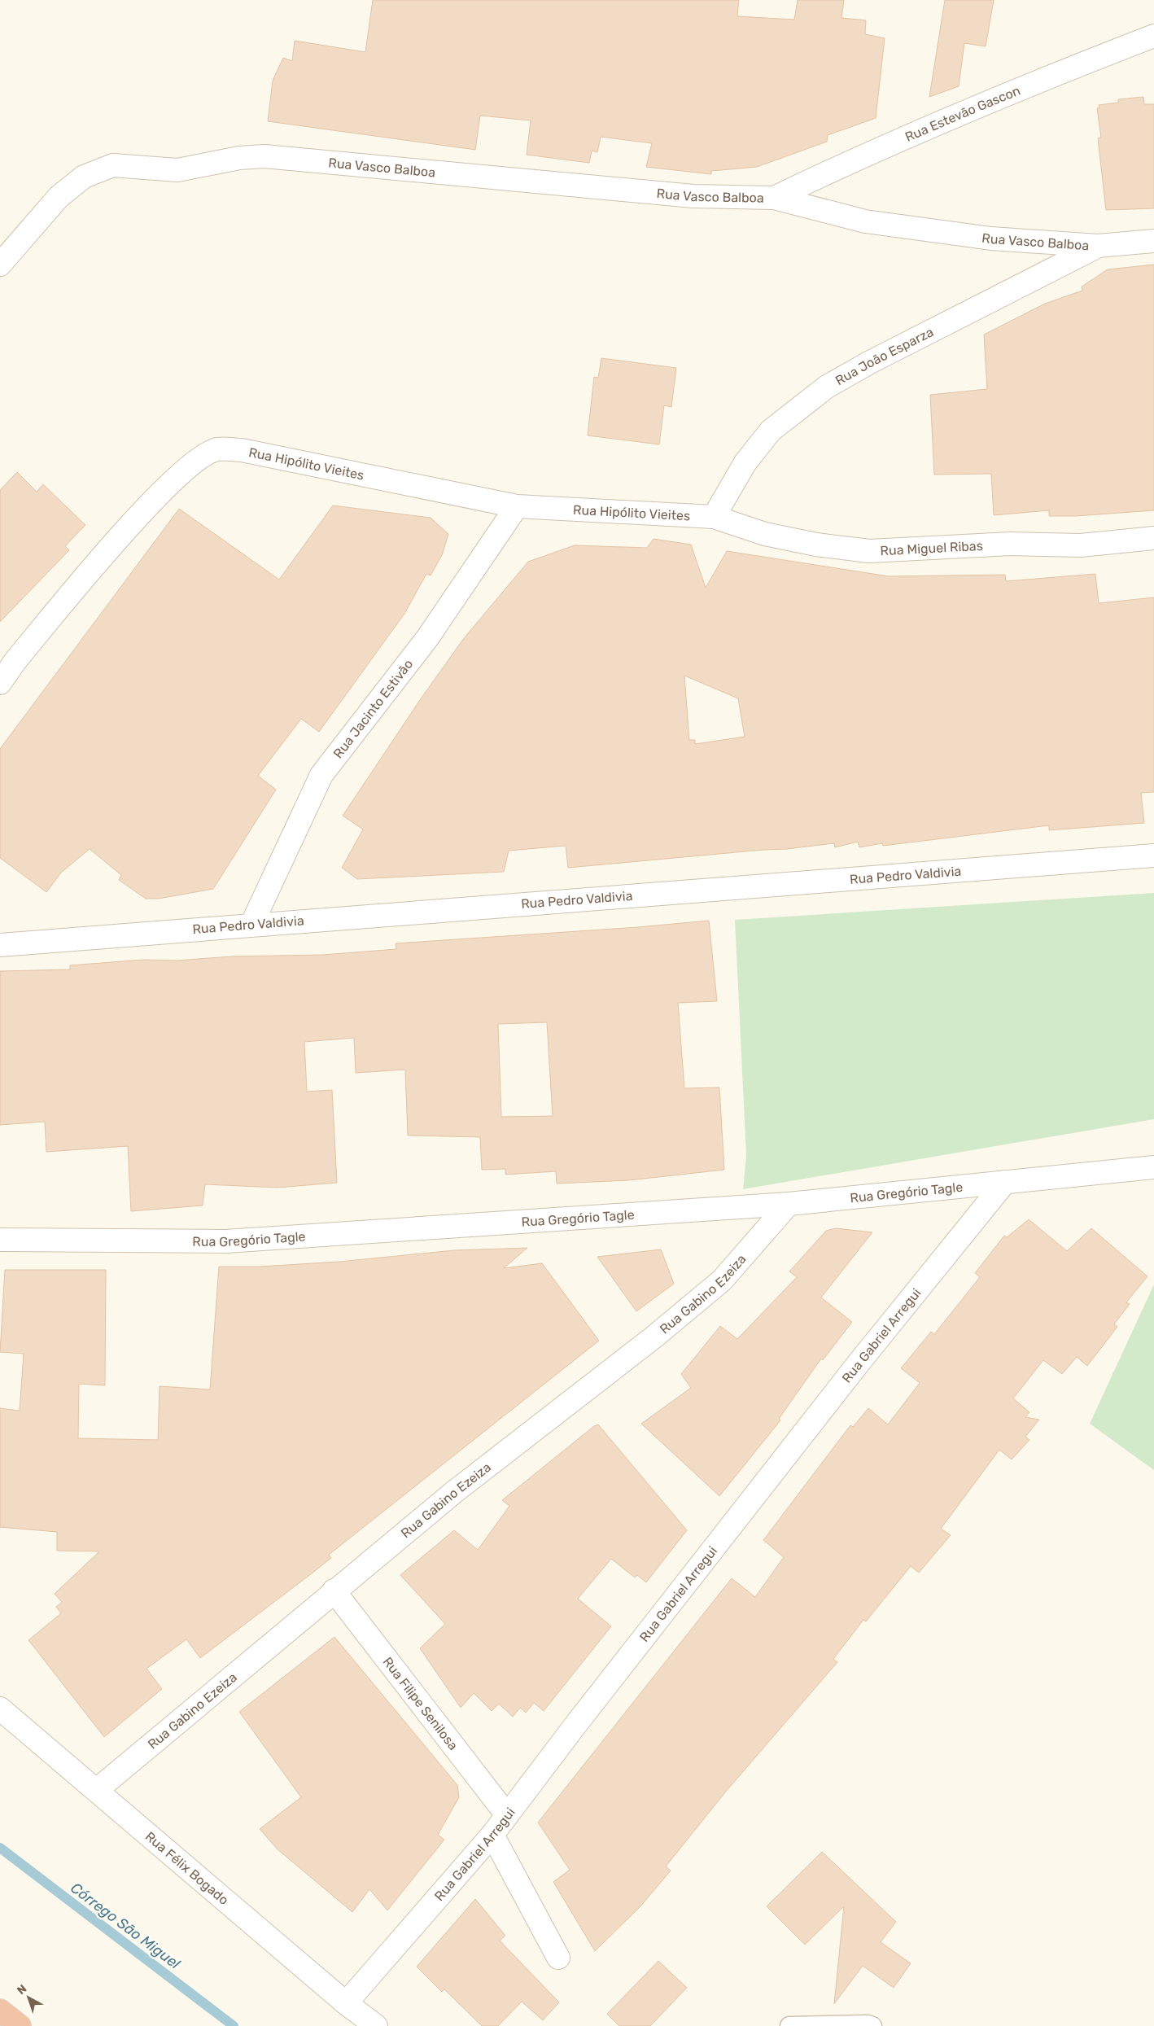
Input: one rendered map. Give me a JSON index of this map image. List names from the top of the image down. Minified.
{"streets":{"street":["Rua Estevão Gascon","Rua Vasco Balboa","Rua João Esparza","Rua Hipólito Vieites","Rua Miguel Ribas","Rua Jacinto Estivão","Rua Pedro Valdivia","Rua Gregório Tagle","Rua Gabino Ezeiza","Rua Gabriel Arregui","Rua Filipe Senilosa","Rua Félix Bogado"]},"crossings":[["Rua Estevão Gascon","Rua Vasco Balboa"],["Rua Vasco Balboa","Rua João Esparza"],["Rua João Esparza","Rua Hipólito Vieites"],["Rua João Esparza","Rua Miguel Ribas"],["Rua Hipólito Vieites","Rua Miguel Ribas"],["Rua Hipólito Vieites","Rua Jacinto Estivão"],["Rua Jacinto Estivão","Rua Pedro Valdivia"],["Rua Gregório Tagle","Rua Gabino Ezeiza"],["Rua Gregório Tagle","Rua Gabriel Arregui"],["Rua Gabino Ezeiza","Rua Filipe Senilosa"],["Rua Gabino Ezeiza","Rua Félix Bogado"],["Rua Gabriel Arregui","Rua Filipe Senilosa"],["Rua Gabriel Arregui","Rua Félix Bogado"]],"water":["Córrego São Miguel"],"north":"top left"}
